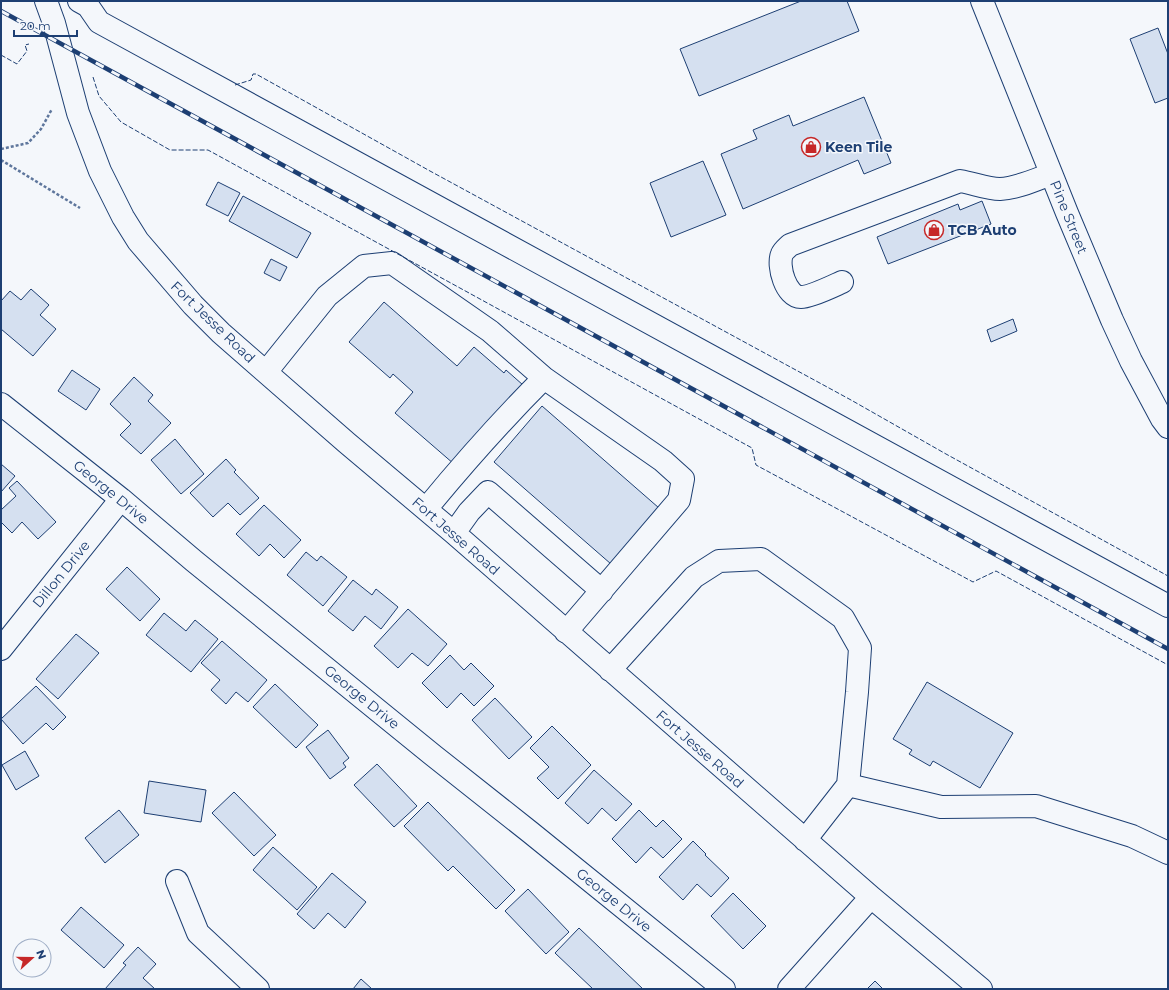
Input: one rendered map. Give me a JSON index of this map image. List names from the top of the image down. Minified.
{"streets":{"street":["Pine Street","Fort Jesse Road","George Drive","Dillon Drive"]},"crossings":[["George Drive","Dillon Drive"]],"places":{"shop":["Keen Tile","TCB Auto"]},"scale_bar":"20 m","north":"right"}
